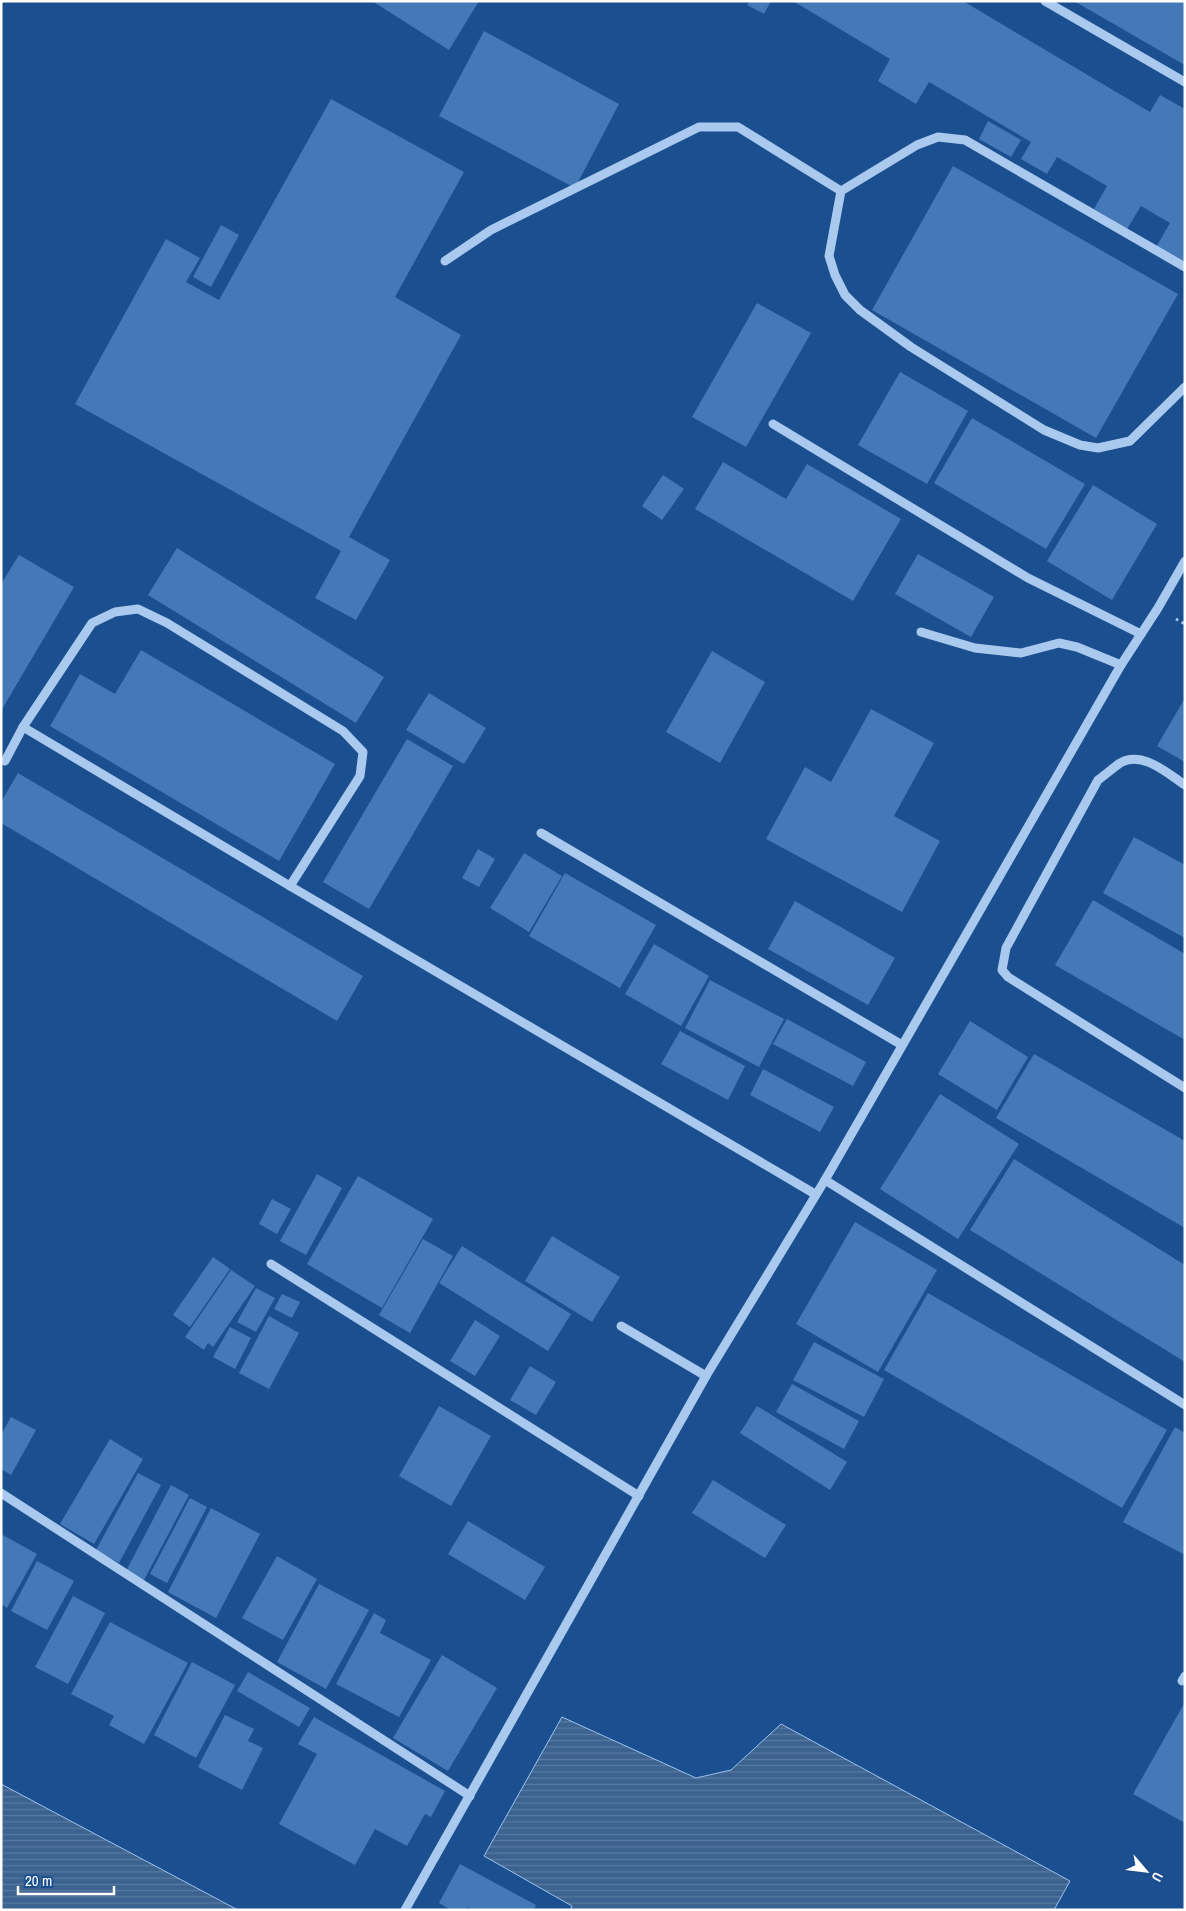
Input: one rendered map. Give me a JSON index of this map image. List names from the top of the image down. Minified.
{"scale_bar":"20 m","north":"bottom right"}
